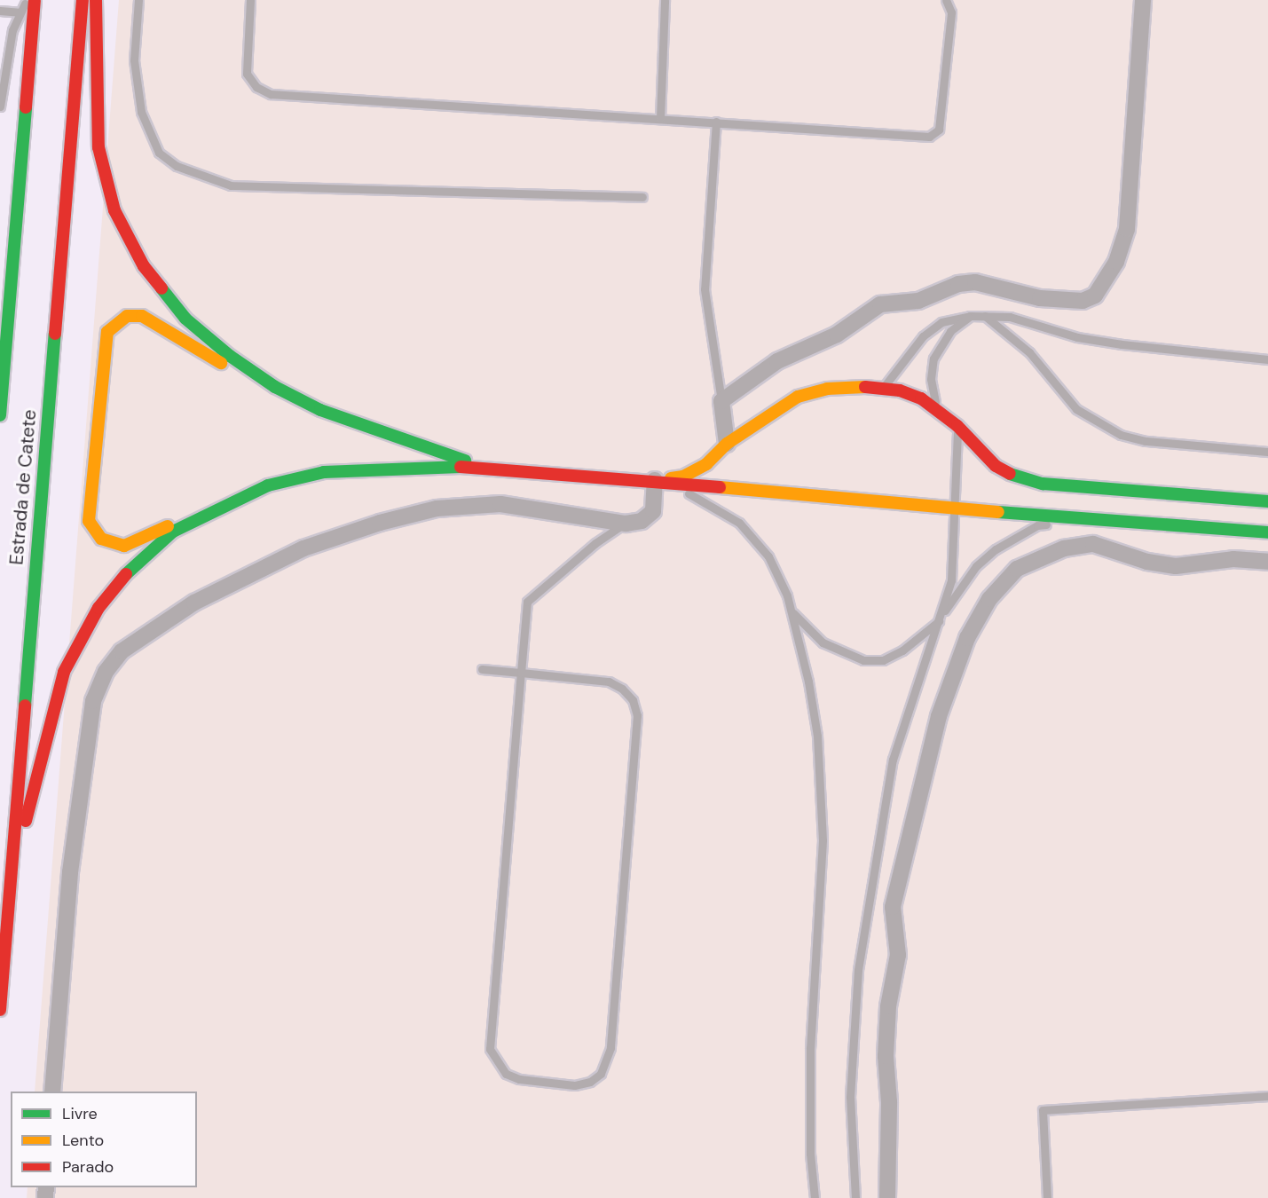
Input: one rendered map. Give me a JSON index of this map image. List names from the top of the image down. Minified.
{"streets":{"main road":["Estrada de Catete"]},"legend":["Livre","Lento","Parado"]}
